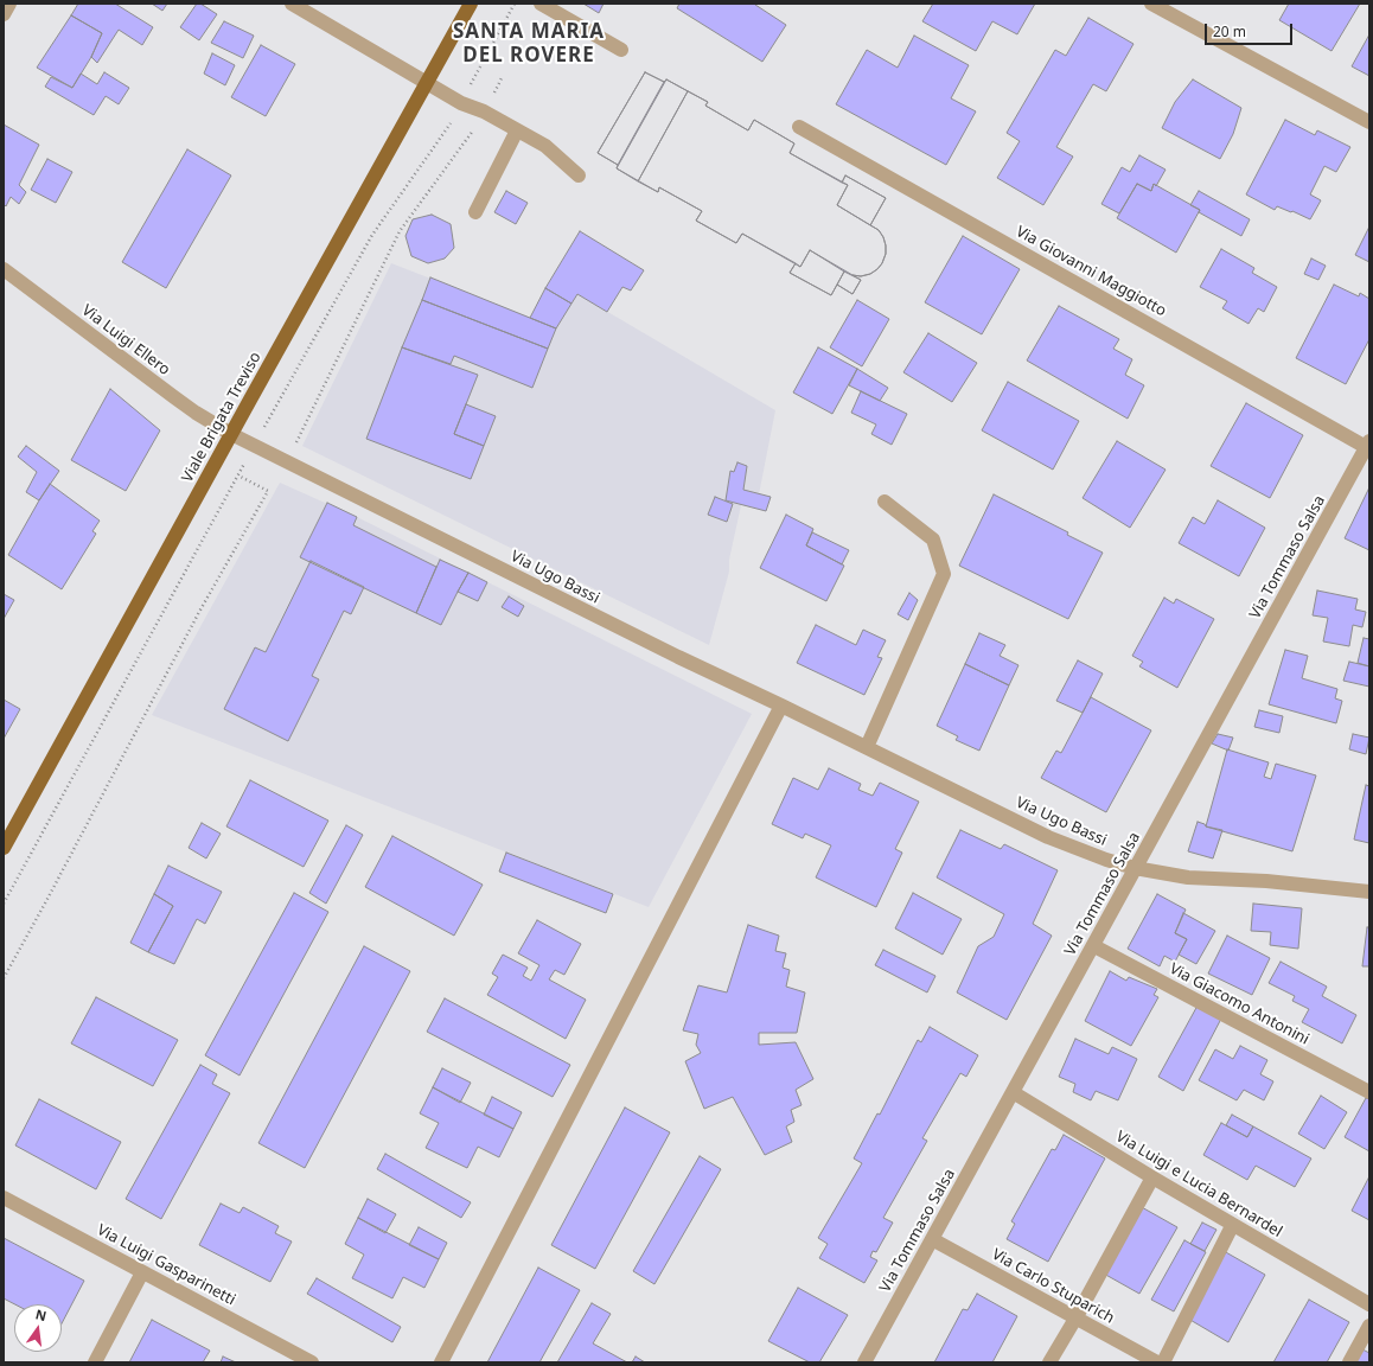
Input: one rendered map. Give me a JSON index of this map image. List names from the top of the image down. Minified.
{"streets":{"main road":["Viale Brigata Treviso"],"street":["Via Giovanni Maggiotto","Via Luigi Ellero","Via Tommaso Salsa","Via Ugo Bassi","Via Giacomo Antonini","Via Luigi e Lucia Bernardel","Via Luigi Gasparinetti","Via Carlo Stuparich"]},"crossings":[["Via Giovanni Maggiotto","Via Tommaso Salsa"],["Via Luigi Ellero","Viale Brigata Treviso"],["Via Luigi Ellero","Via Ugo Bassi"],["Viale Brigata Treviso","Via Ugo Bassi"],["Via Tommaso Salsa","Via Ugo Bassi"],["Via Tommaso Salsa","Via Giacomo Antonini"],["Via Tommaso Salsa","Via Luigi e Lucia Bernardel"],["Via Tommaso Salsa","Via Carlo Stuparich"]],"districts":["SANTA MARIA DEL ROVERE"],"scale_bar":"20 m","north":"top"}
